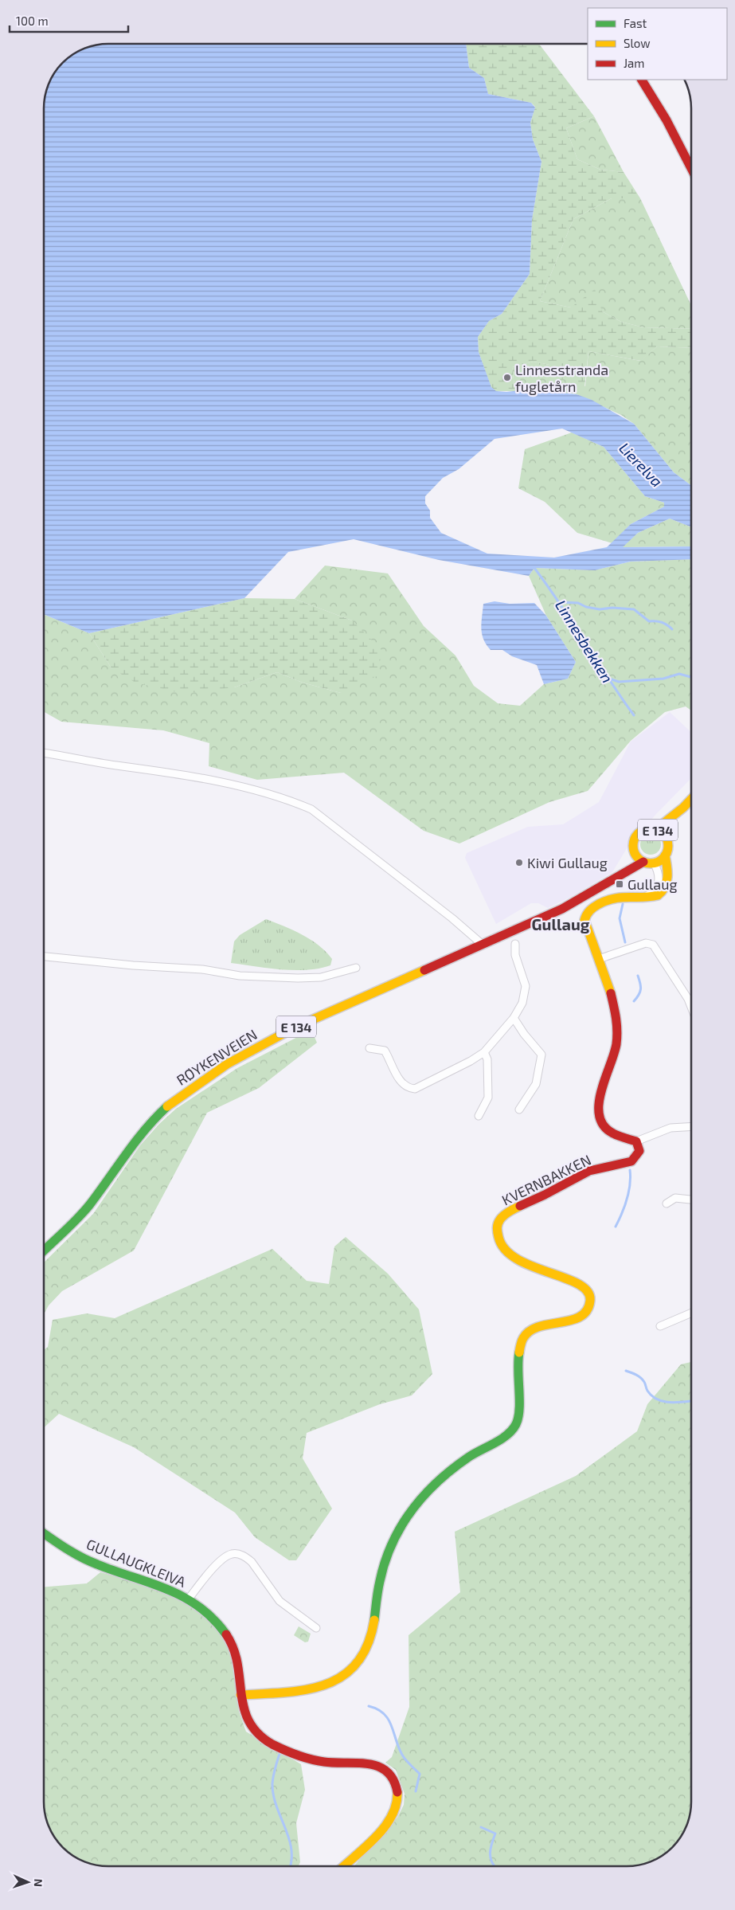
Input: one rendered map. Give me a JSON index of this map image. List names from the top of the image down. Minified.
{"streets":{"main road":["E 134","RØYKENVEIEN","KVERNBAKKEN","GULLAUGKLEIVA"]},"crossings":[["E 134","RØYKENVEIEN"],["KVERNBAKKEN","GULLAUGKLEIVA"]],"districts":["Gullaug"],"water":["Lierelva","Linnesbekken"],"places":{"other":["Linnesstranda fugletårn","Kiwi Gullaug"],"transit":["Gullaug"]},"legend":["Fast","Slow","Jam"],"scale_bar":"100 m","north":"right"}
